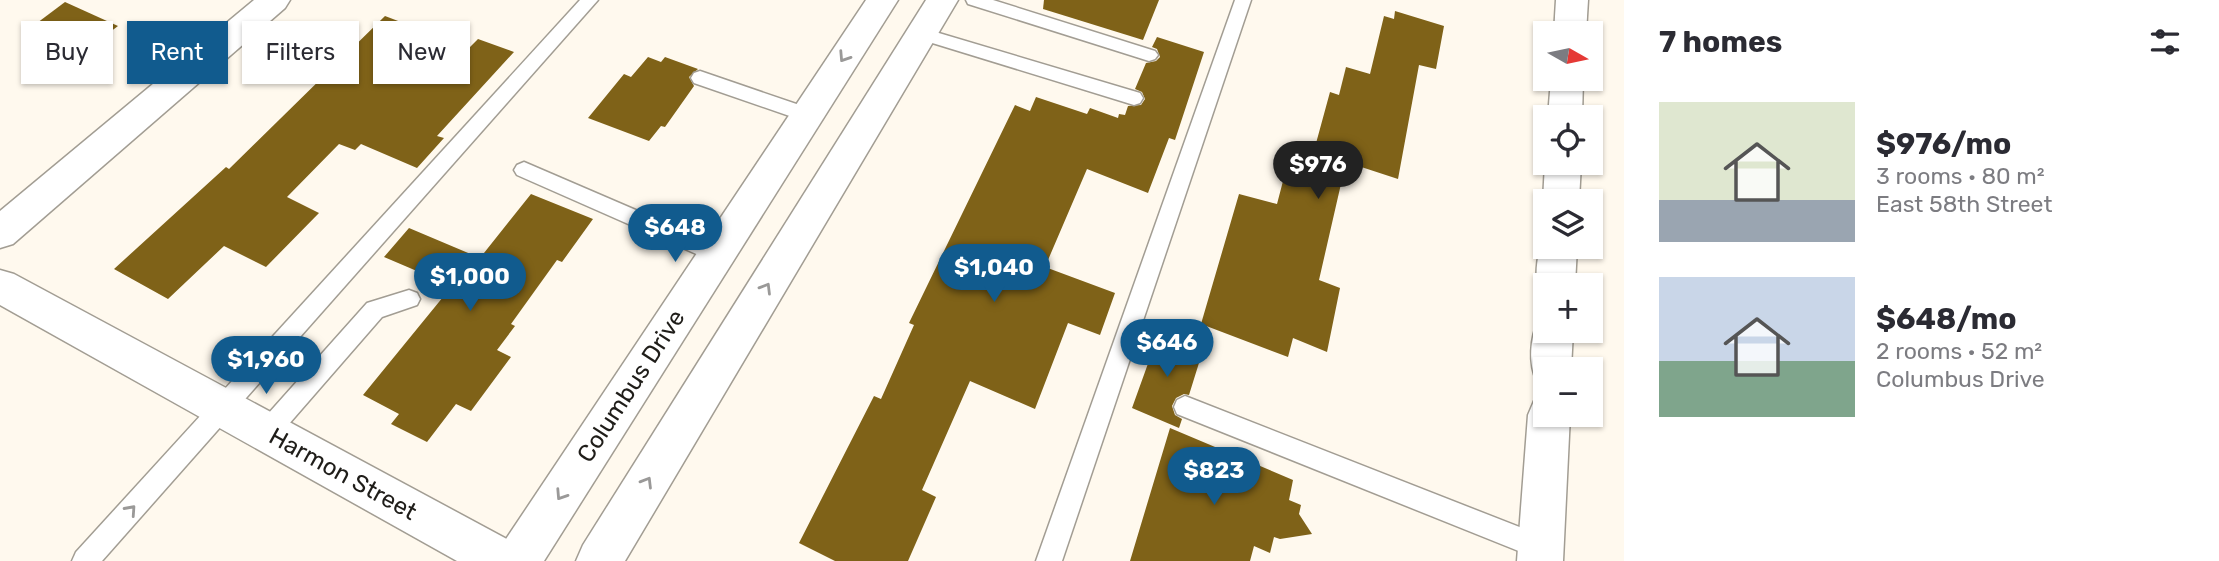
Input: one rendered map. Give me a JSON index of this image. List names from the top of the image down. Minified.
{"streets":{"street":["Columbus Drive","Harmon Street"]},"north":"right","page":{"heading":"7 homes","map_buttons":["+","−"],"chip":["Buy","Rent","Filters","New"],"list":[{"name":"$976/mo","note":"3 rooms · 80 m² · East 58th Street"},{"name":"$648/mo","note":"2 rooms · 52 m² · Columbus Drive"}],"price":["$976","$648","$1,040","$1,000","$646","$1,960","$823"]}}
